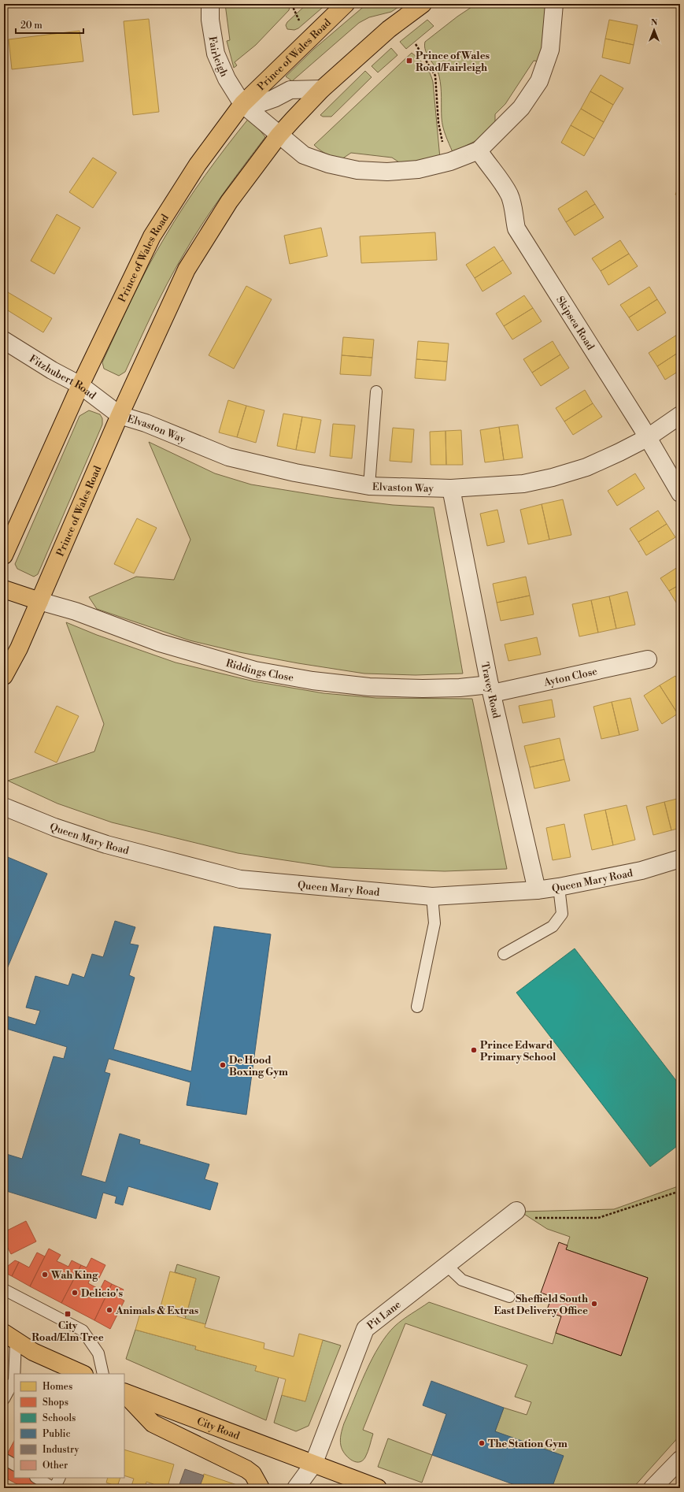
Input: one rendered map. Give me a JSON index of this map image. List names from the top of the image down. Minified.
{"streets":{"main road":["Prince of Wales Road","City Road"],"street":["Fairleigh","Skipsea Road","Fitzhubert Road","Elvaston Way","Riddings Close","Ayton Close","Travey Road","Queen Mary Road","Pit Lane"]},"crossings":[["Prince of Wales Road","Fairleigh"],["Prince of Wales Road","Fitzhubert Road"],["Prince of Wales Road","Elvaston Way"],["Prince of Wales Road","Riddings Close"],["Skipsea Road","Elvaston Way"],["Fitzhubert Road","Elvaston Way"],["Elvaston Way","Travey Road"],["Riddings Close","Ayton Close"],["Riddings Close","Travey Road"],["Ayton Close","Travey Road"],["Travey Road","Queen Mary Road"],["Pit Lane","City Road"]],"places":{"transit":["Prince of Wales Road/Fairleigh","City Road/Elm Tree"],"other":["Prince Edward Primary School","De Hood Boxing Gym","Wah King","Delicio's","Sheffield South East Delivery Office","Animals & Extras","The Station Gym"]},"legend":["Homes","Shops","Schools","Public","Industry","Other"],"scale_bar":"20 m","north":"top"}
